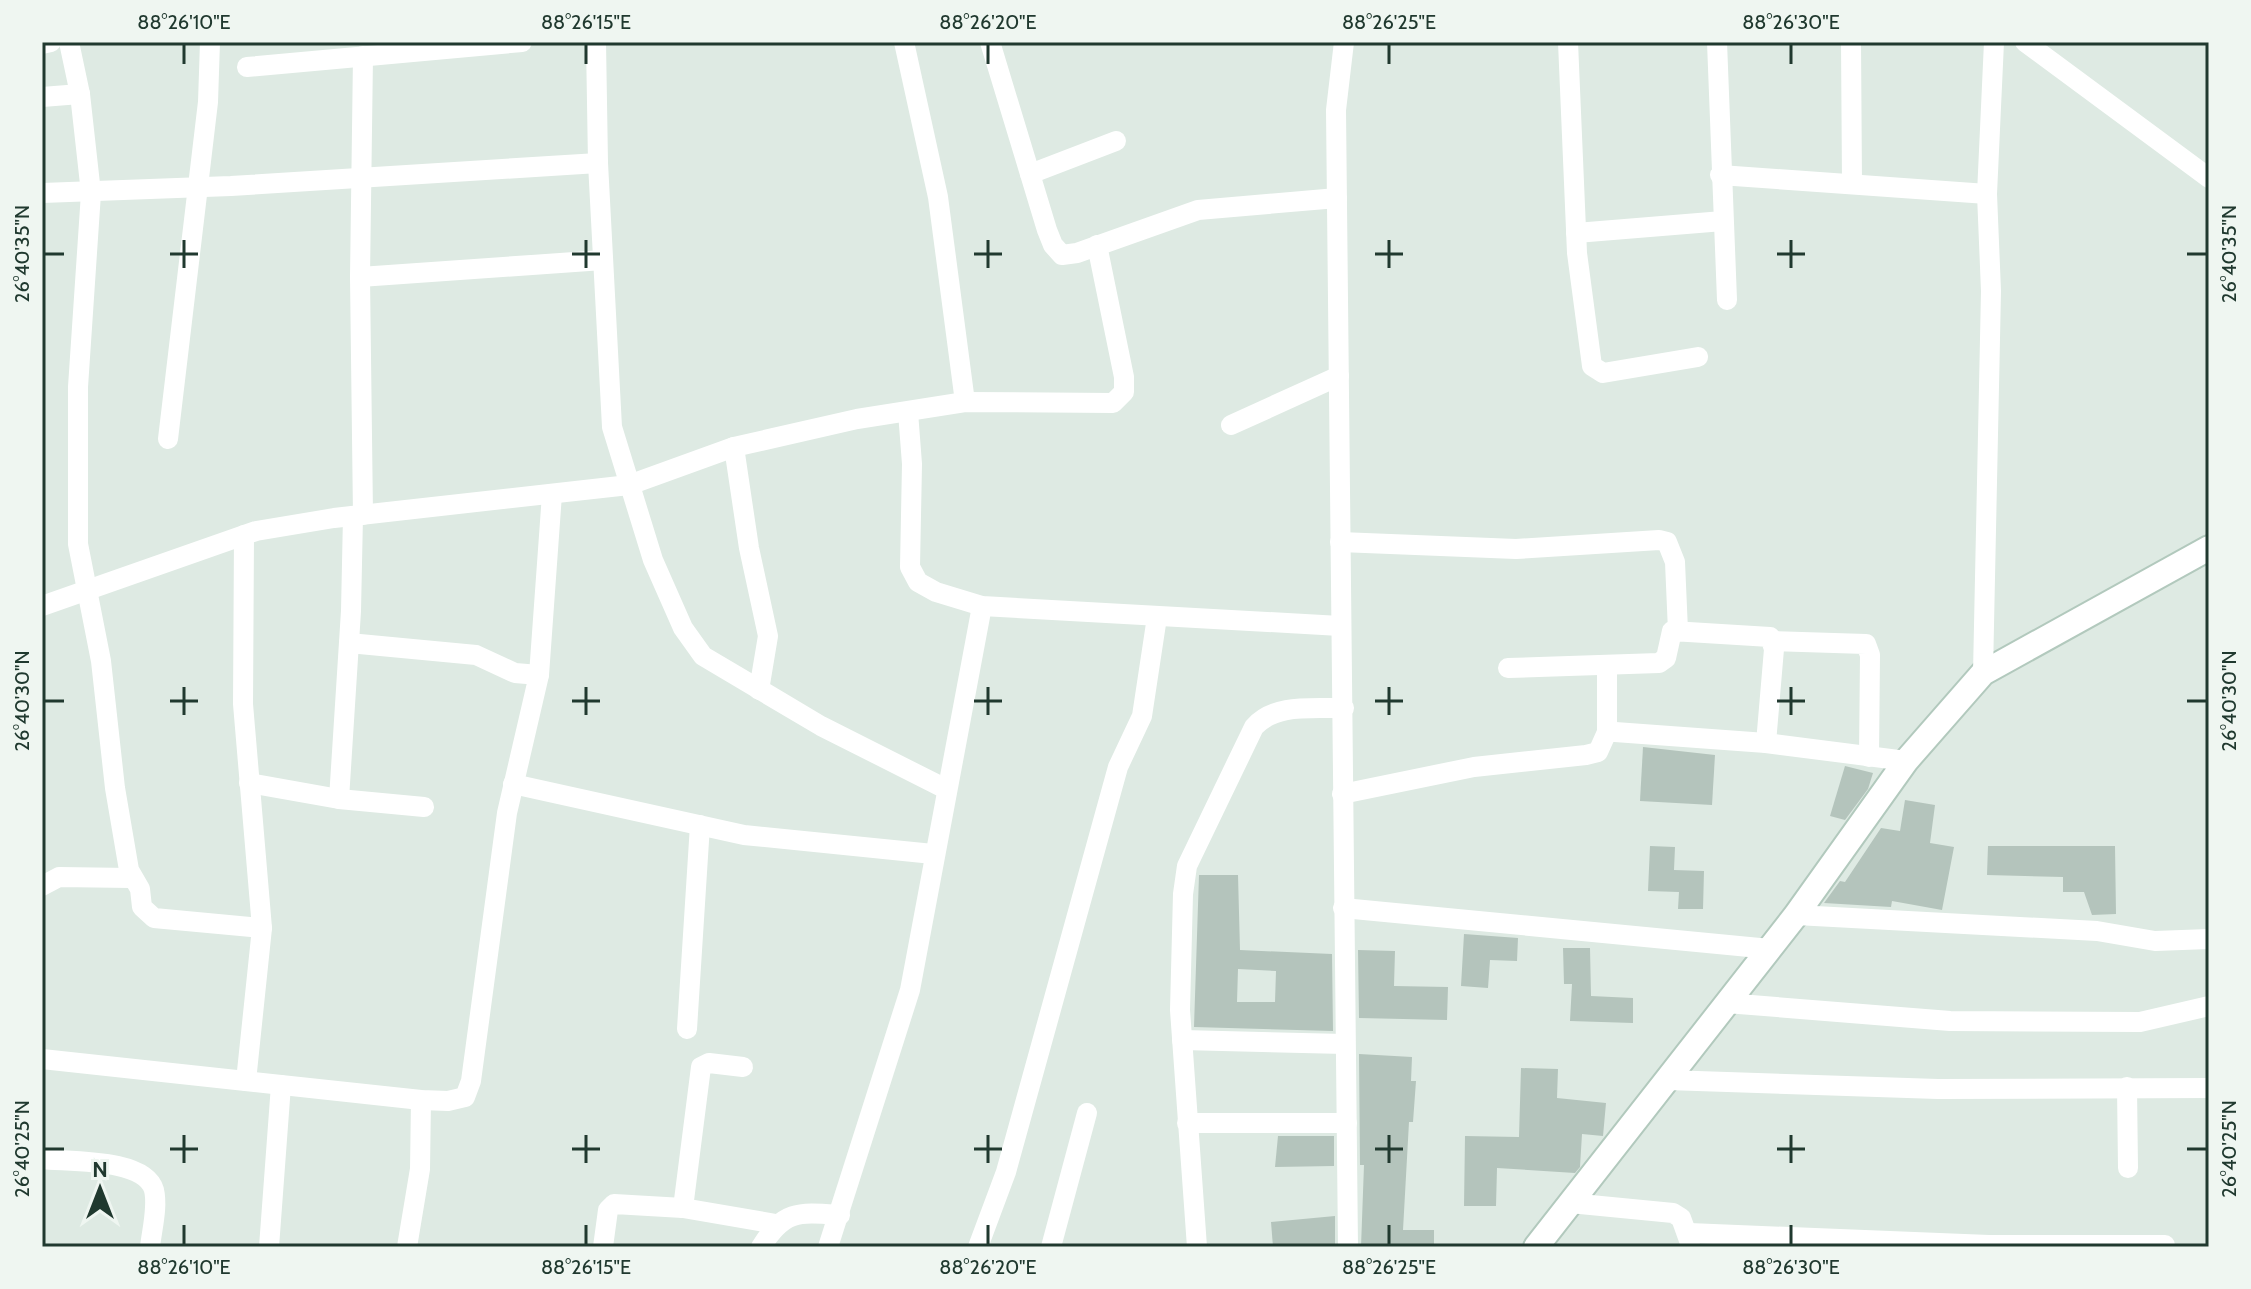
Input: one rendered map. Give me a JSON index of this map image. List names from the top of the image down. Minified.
{"north":"top","coordinates":["88°26'10\"E","88°26'15\"E","88°26'20\"E","88°26'25\"E","88°26'30\"E","26°40'35\"N","26°40'30\"N","26°40'25\"N"]}
